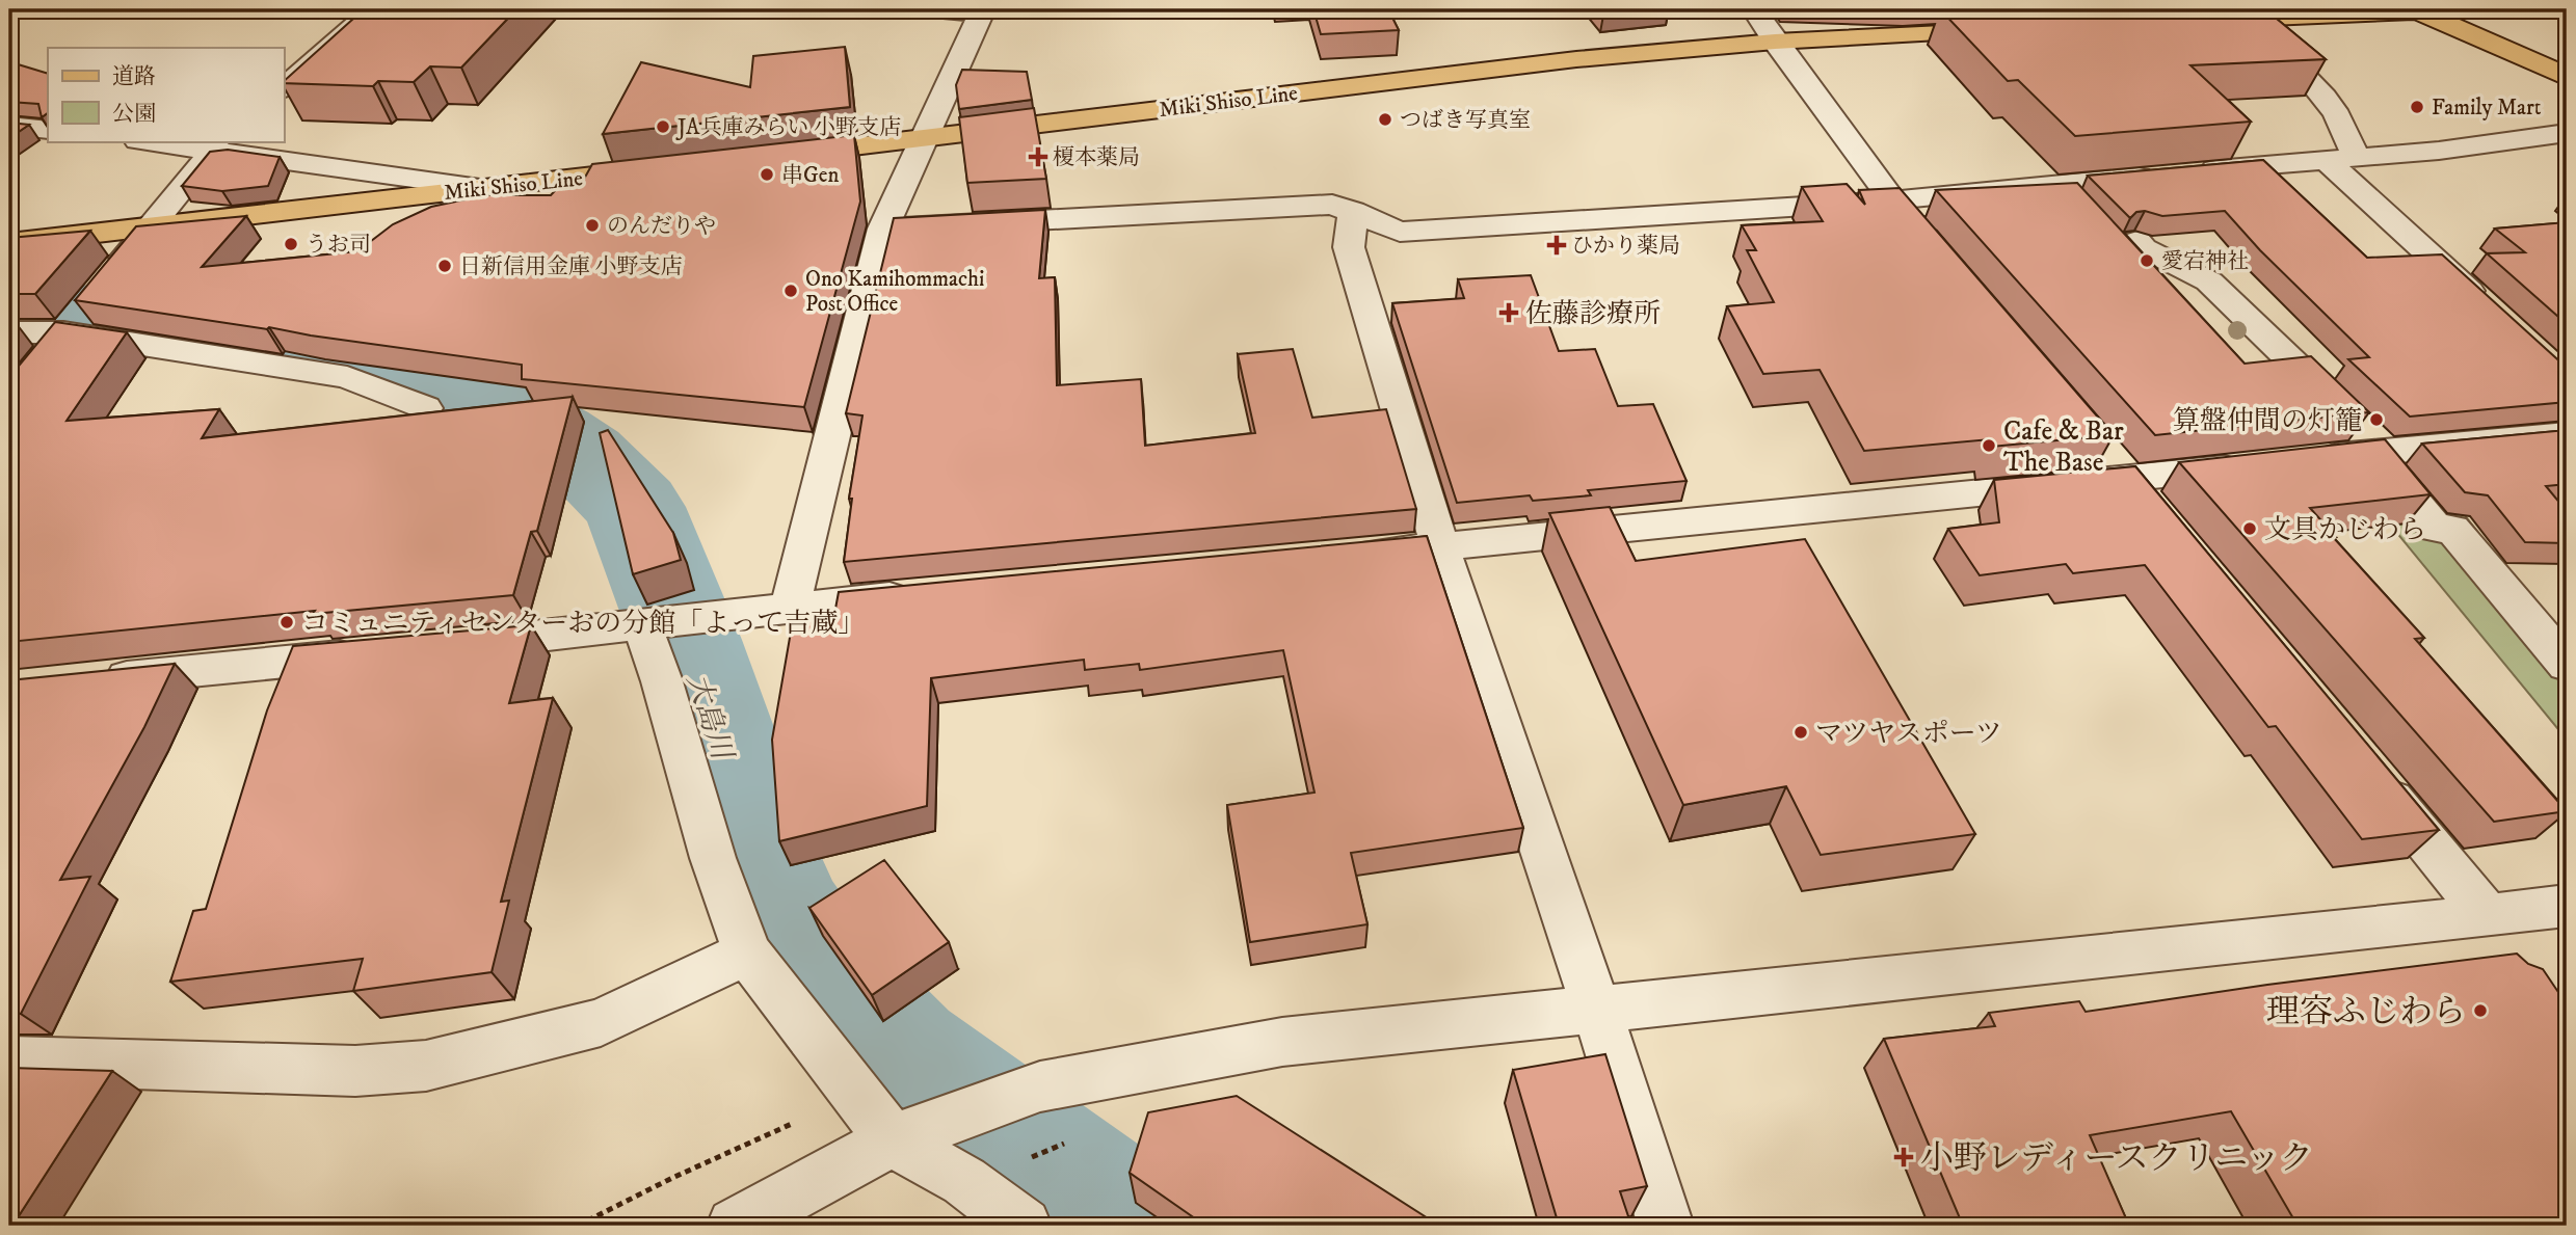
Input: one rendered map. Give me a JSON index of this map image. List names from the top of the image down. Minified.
{"streets":{"main road":["Miki Shiso Line"]},"water":["大島川"],"places":{"other":["Family Mart","つばき写真室","JA兵庫みらい 小野支店","串Gen","のんだりや","うお司","愛宕神社","日新信用金庫 小野支店","Ono Kamihommachi Post Office","算盤仲間の灯籠","Cafe & Bar The Base","文具かじわら","コミュニティセンターおの分館「よって吉蔵」","マツヤスポーツ","理容ふじわら"],"health":["榎本薬局","ひかり薬局","佐藤診療所","小野レディースクリニック"]},"legend":["道路","公園"]}
